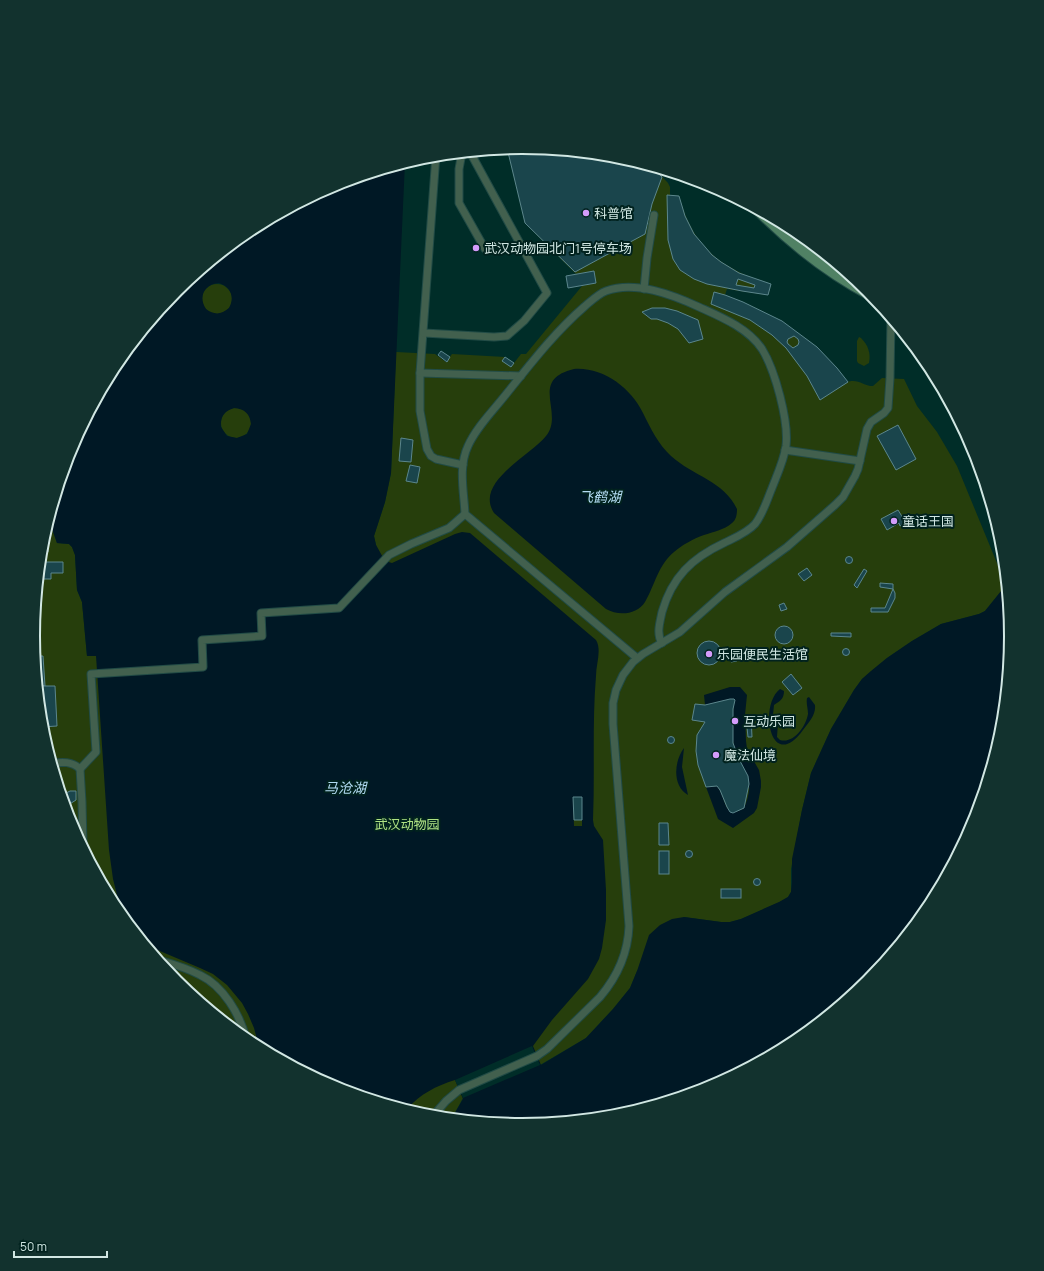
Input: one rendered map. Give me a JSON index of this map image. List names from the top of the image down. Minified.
{"water":["飞鹤湖","马沧湖"],"parks":["武汉动物园"],"places":["科普馆","武汉动物园北门1号停车场","童话王国","乐园便民生活馆","互动乐园","魔法仙境"],"scale_bar":"50 m"}
